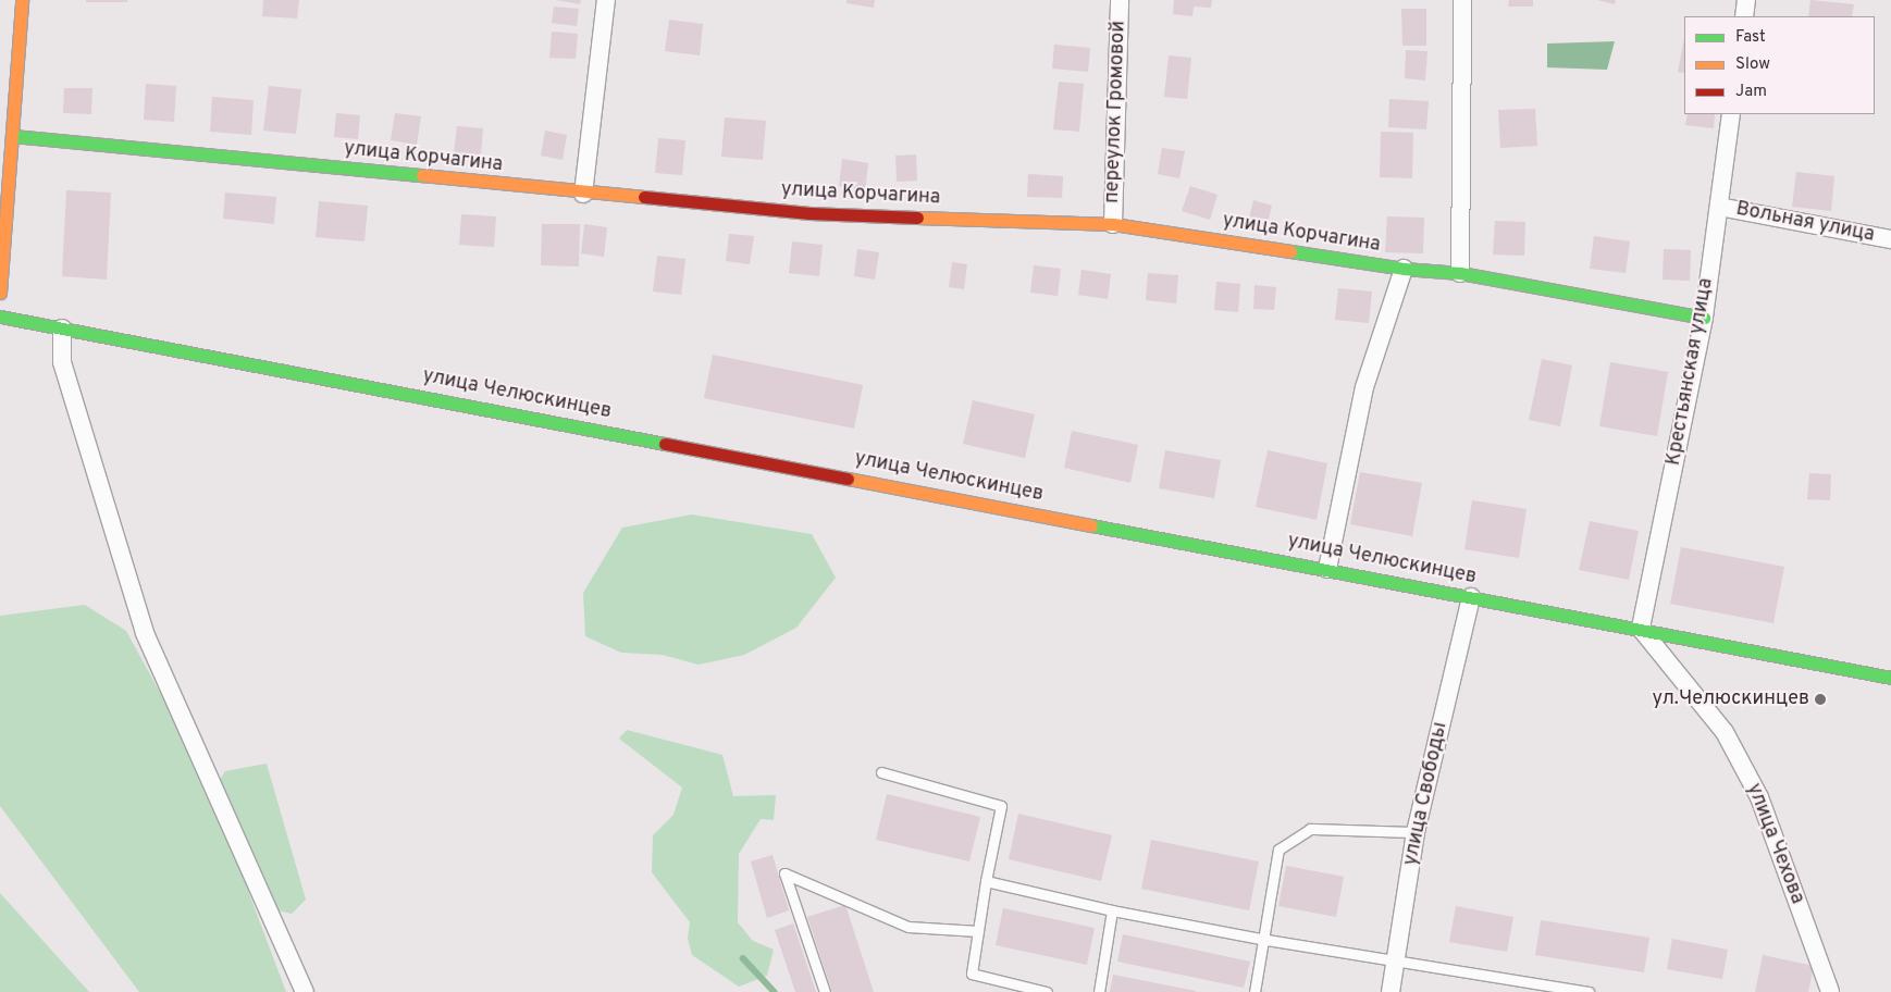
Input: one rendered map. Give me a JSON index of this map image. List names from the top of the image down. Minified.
{"streets":{"street":["переулок Громовой","улица Корчагина","Вольная улица","Крестьянская улица","улица Челюскинцев","улица Свободы","улица Чехова"]},"crossings":[["переулок Громовой","улица Корчагина"],["улица Корчагина","Крестьянская улица"],["Вольная улица","Крестьянская улица"],["Крестьянская улица","улица Челюскинцев"],["Крестьянская улица","улица Чехова"],["улица Челюскинцев","улица Свободы"],["улица Челюскинцев","улица Чехова"]],"places":["ул.Челюскинцев"],"legend":["Fast","Slow","Jam"]}
